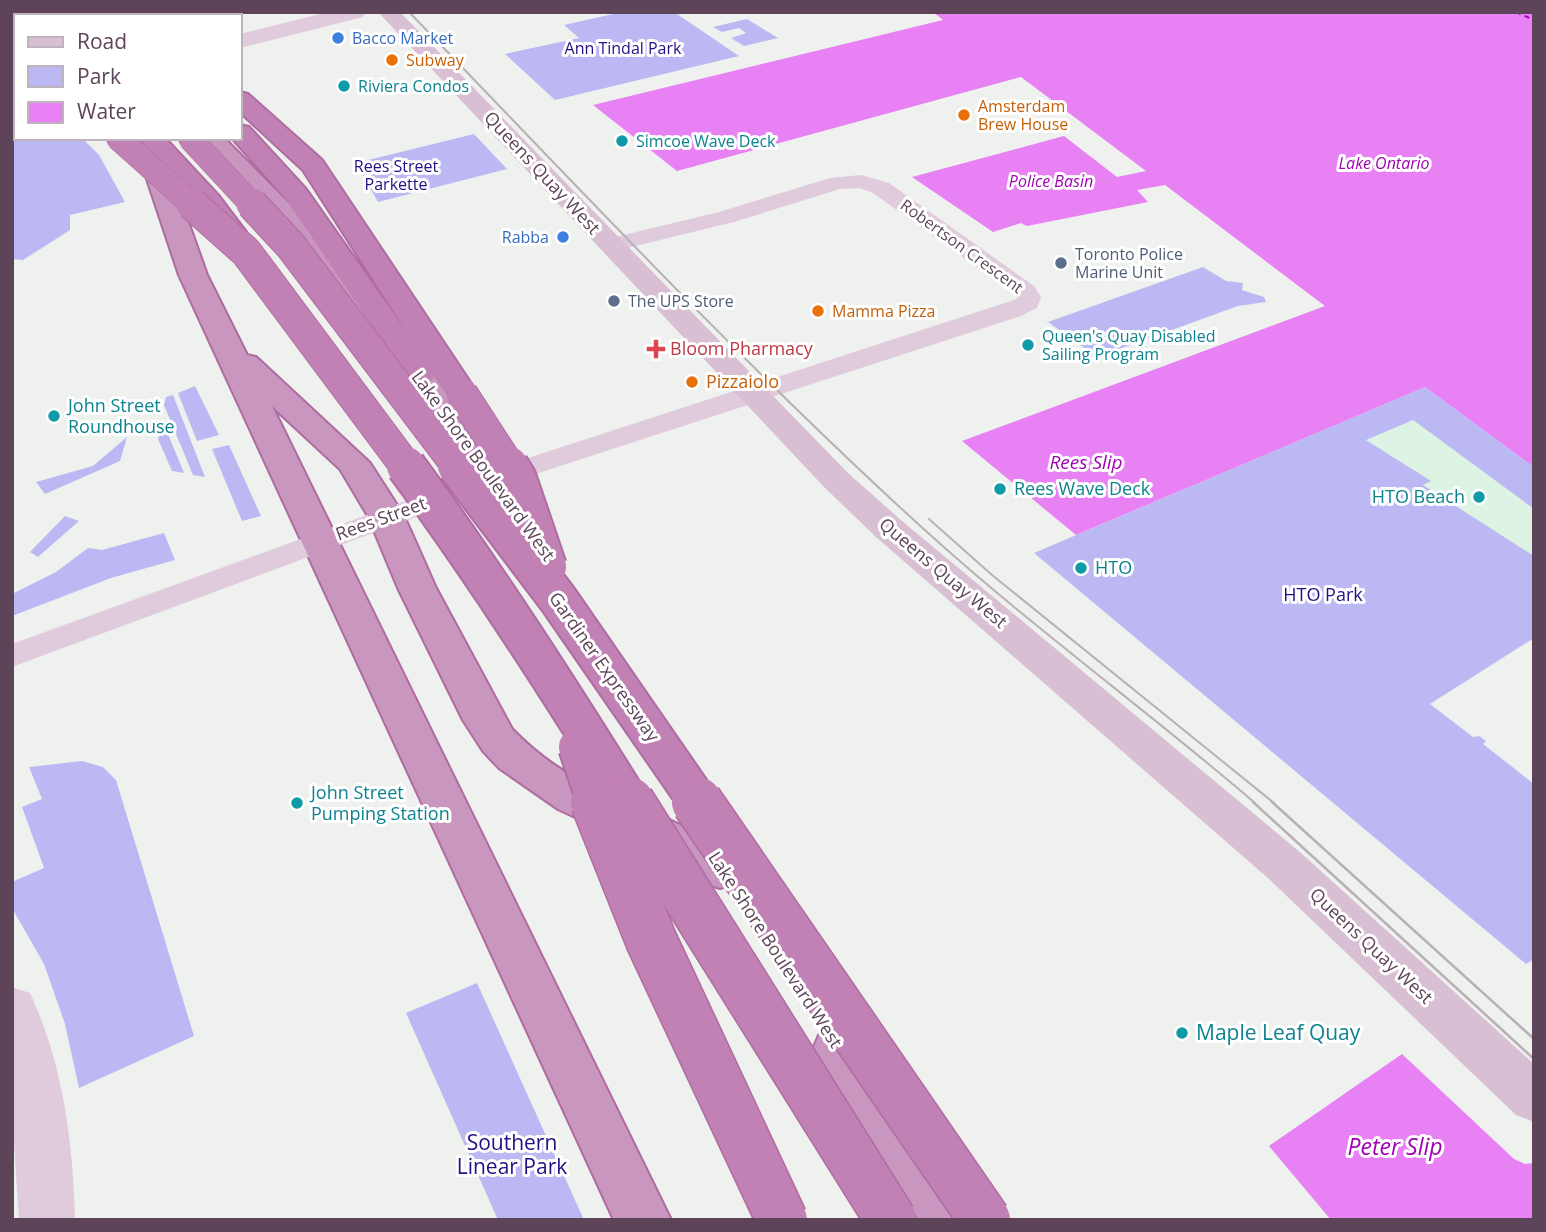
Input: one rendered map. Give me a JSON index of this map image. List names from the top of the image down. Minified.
{"streets":{"highway":["Lake Shore Boulevard West","Gardiner Expressway"],"main road":["Queens Quay West"],"street":["Robertson Crescent","Rees Street"]},"crossings":[["Queens Quay West","Robertson Crescent"],["Queens Quay West","Rees Street"],["Robertson Crescent","Rees Street"],["Lake Shore Boulevard West","Rees Street"]],"water":["Lake Ontario","Police Basin","Rees Slip","Peter Slip"],"parks":["Ann Tindal Park","Rees Street Parkette","HTO Park","Southern Linear Park"],"places":{"other":["Bacco Market","Subway","Riviera Condos","Amsterdam Brew House","Simcoe Wave Deck","Rabba","Toronto Police Marine Unit","The UPS Store","Mamma Pizza","Queen's Quay Disabled Sailing Program","Pizzaiolo","John Street Roundhouse","Rees Wave Deck","HTO Beach","HTO","John Street Pumping Station","Maple Leaf Quay"],"health":["Bloom Pharmacy"]},"legend":["Road","Park","Water"]}
